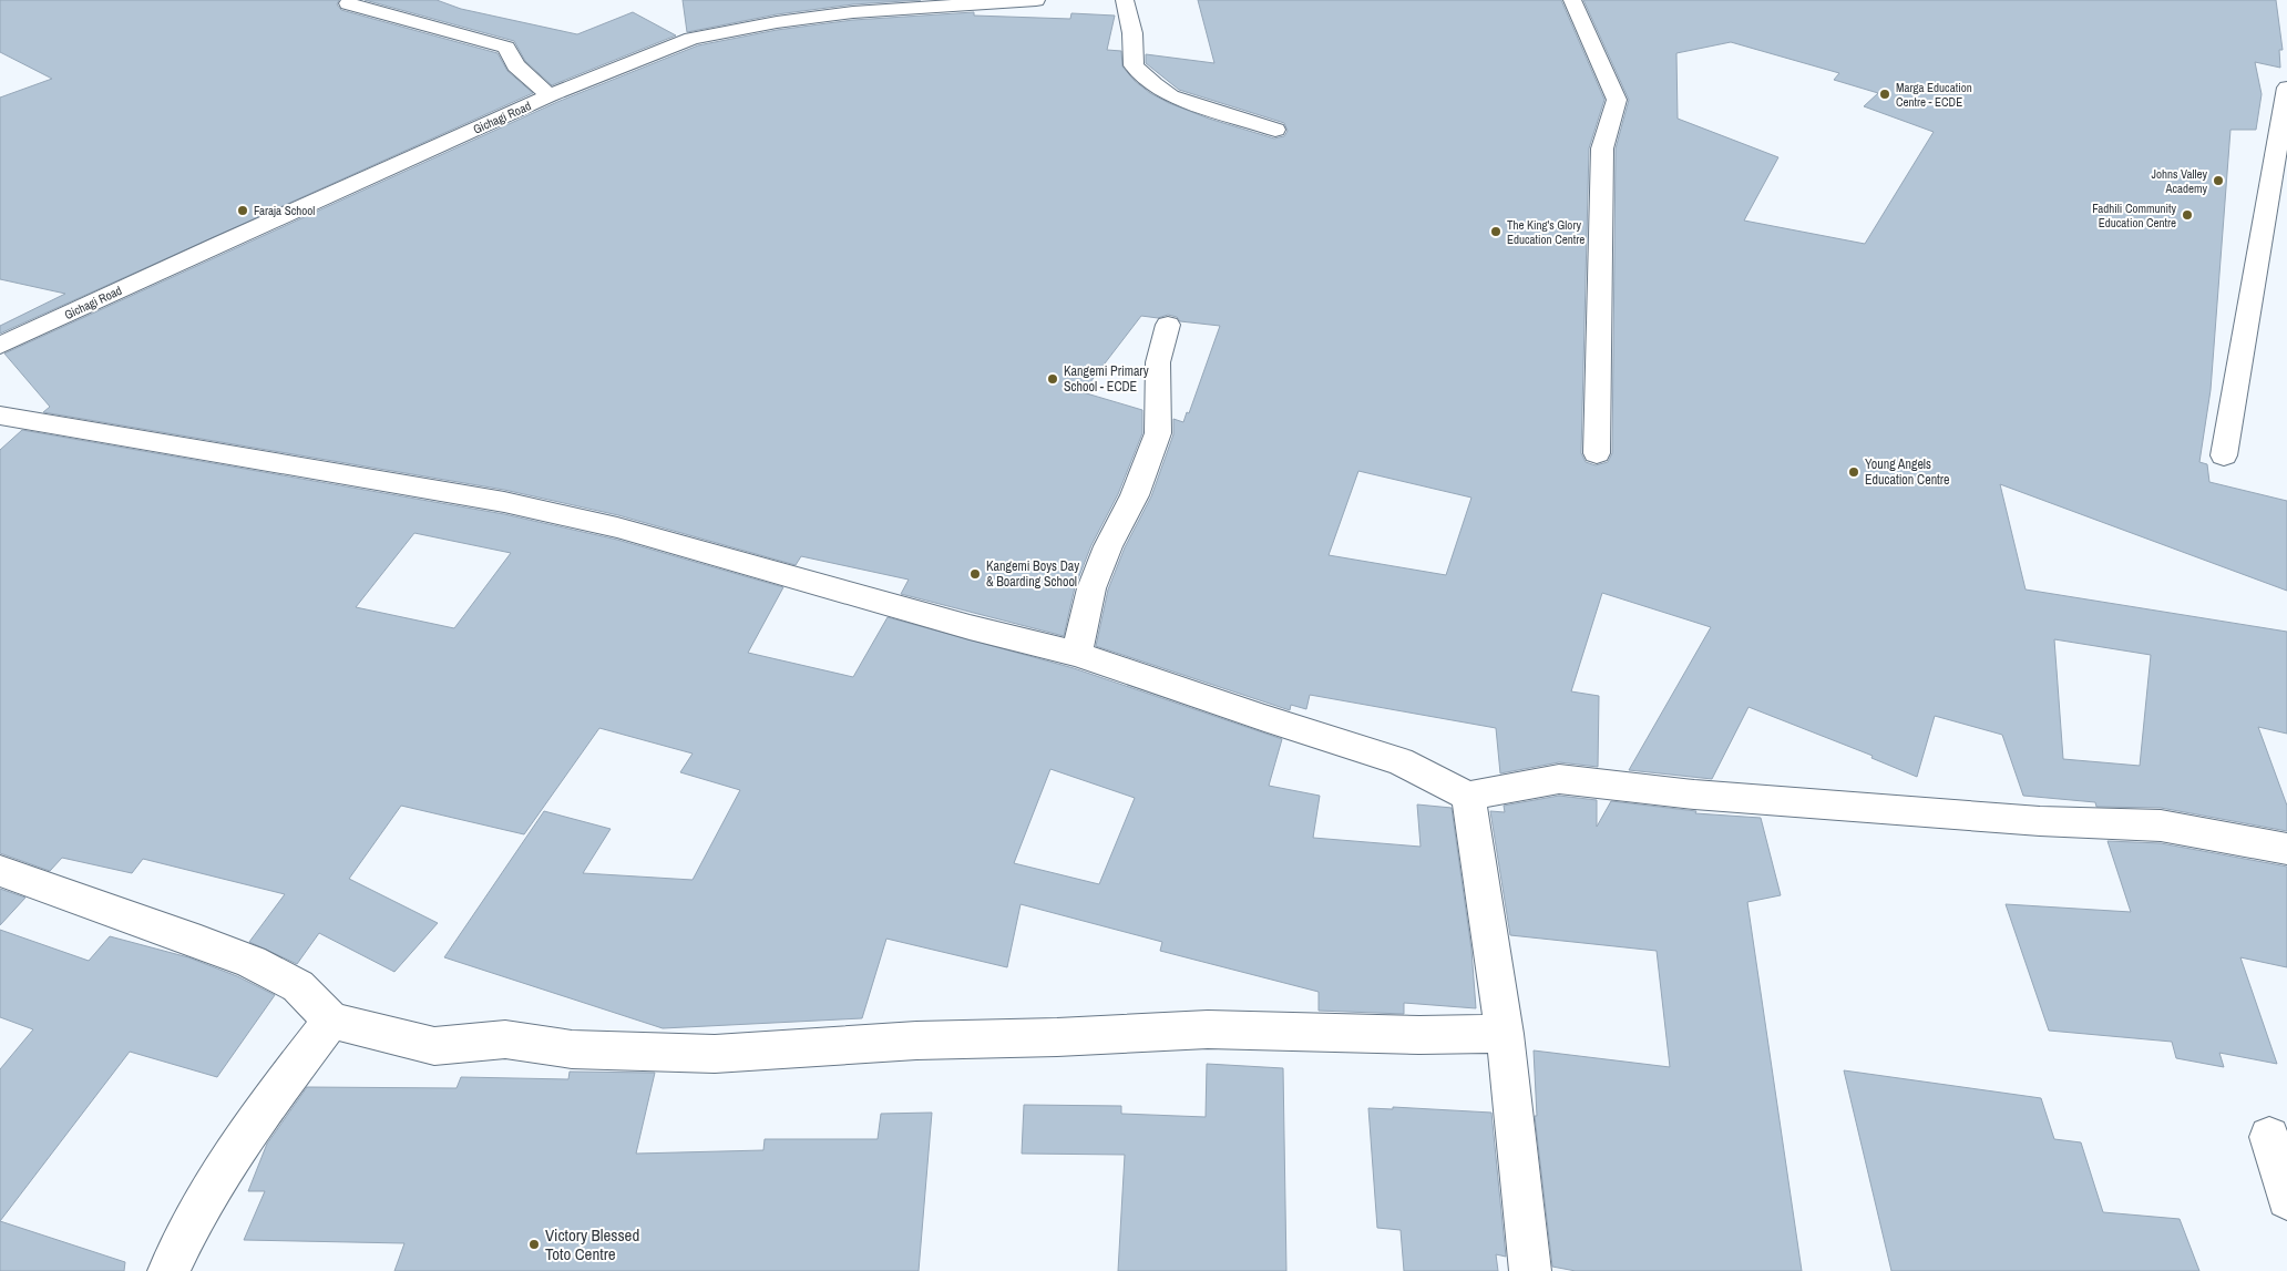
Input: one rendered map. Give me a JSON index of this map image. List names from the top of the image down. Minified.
{"streets":{"street":["Gichagi Road"]},"places":["Marga Education Centre - ECDE","Johns Valley Academy","Faraja School","Fadhili Community Education Centre","The King's Glory Education Centre","Kangemi Primary School - ECDE","Young Angels Education Centre","Kangemi Boys Day & Boarding School","Victory Blessed Toto Centre"]}
